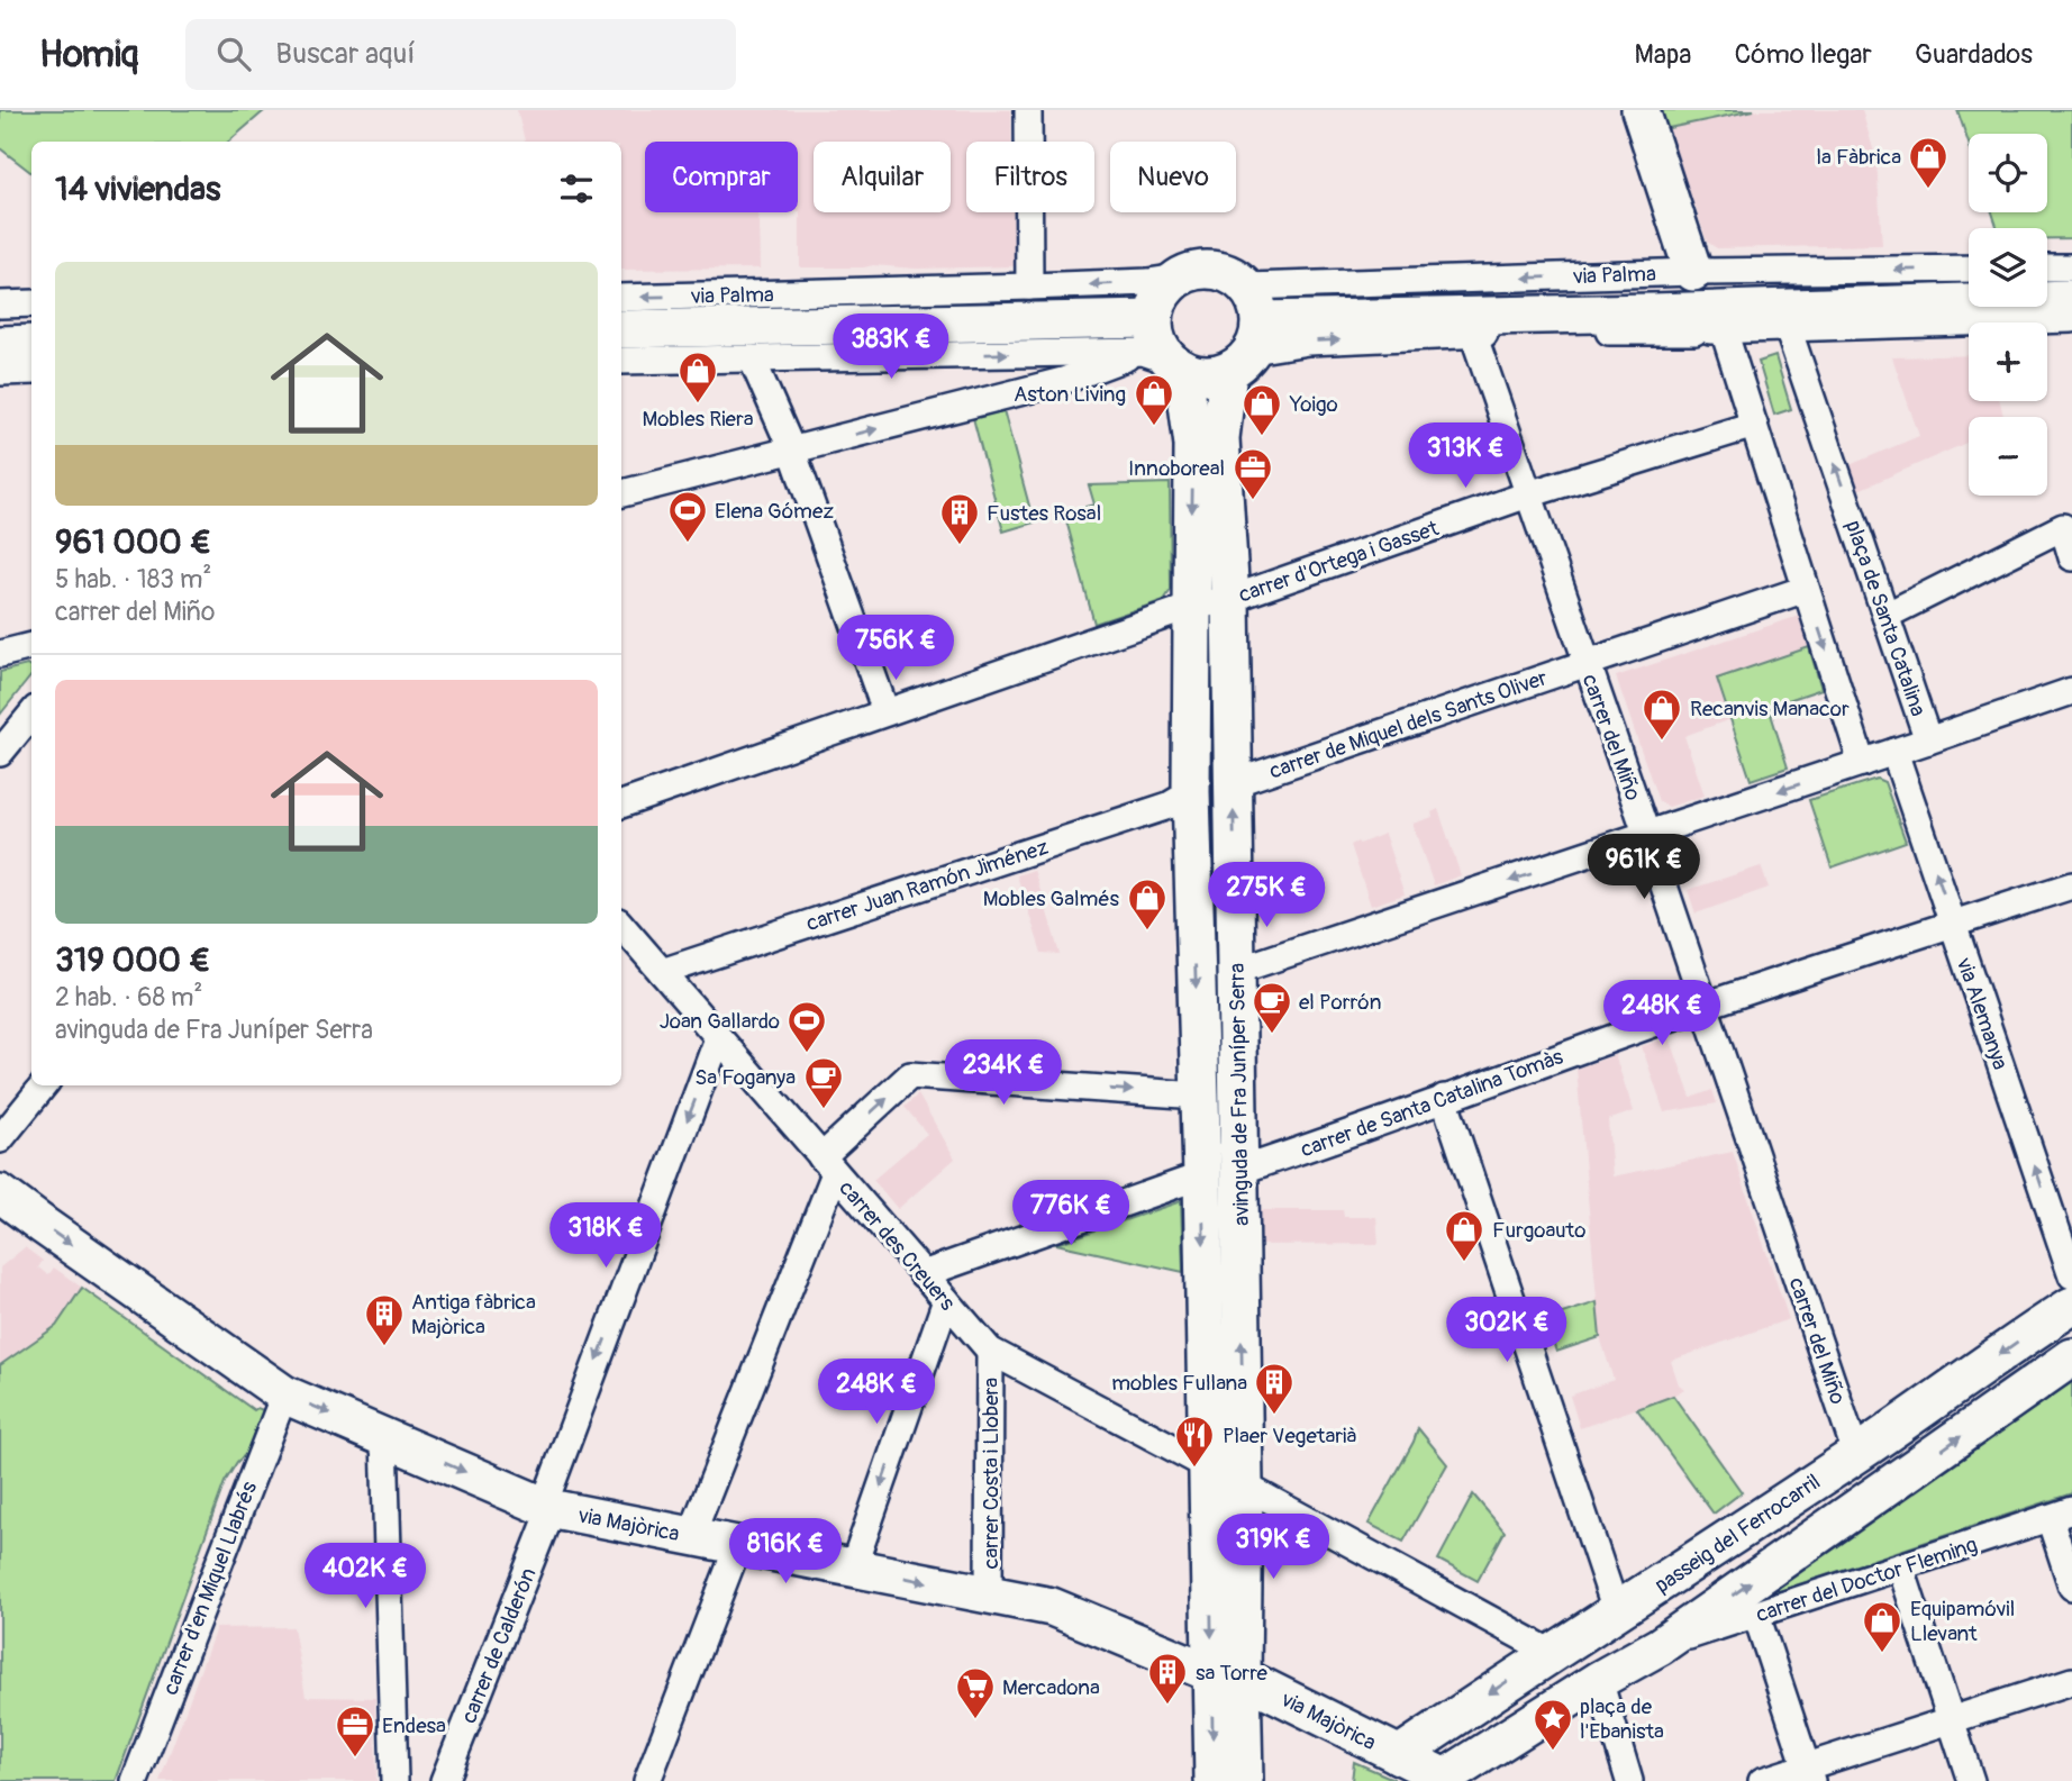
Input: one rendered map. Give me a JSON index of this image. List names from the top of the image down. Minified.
{"streets":{"main road":["via Palma","avinguda de Fra Juníper Serra","via Majòrica","passeig del Ferrocarril"],"street":["carrer d'Ortega i Gasset","plaça de Santa Catalina","carrer de Miquel dels Sants Oliver","carrer del Miño","carrer Juan Ramón Jiménez","via Alemanya","carrer de Santa Catalina Tomàs","carrer des Creuers","carrer Costa i Llobera","carrer del Doctor Fleming","carrer d'en Miquel Llabrés","carrer de Calderón"]},"crossings":[["via Palma","carrer del Miño"],["via Palma","avinguda de Fra Juníper Serra"],["carrer d'Ortega i Gasset","carrer del Miño"],["carrer d'Ortega i Gasset","avinguda de Fra Juníper Serra"],["plaça de Santa Catalina","carrer del Miño"],["plaça de Santa Catalina","via Alemanya"],["plaça de Santa Catalina","avinguda de Fra Juníper Serra"],["carrer de Miquel dels Sants Oliver","carrer del Miño"],["carrer de Miquel dels Sants Oliver","avinguda de Fra Juníper Serra"],["carrer del Miño","carrer de Santa Catalina Tomàs"],["carrer del Miño","passeig del Ferrocarril"],["carrer Juan Ramón Jiménez","avinguda de Fra Juníper Serra"],["carrer Juan Ramón Jiménez","carrer des Creuers"],["via Alemanya","carrer de Santa Catalina Tomàs"],["avinguda de Fra Juníper Serra","carrer de Santa Catalina Tomàs"],["avinguda de Fra Juníper Serra","carrer des Creuers"],["avinguda de Fra Juníper Serra","via Majòrica"],["carrer des Creuers","carrer Costa i Llobera"],["carrer des Creuers","passeig del Ferrocarril"],["carrer des Creuers","carrer de Calderón"],["carrer Costa i Llobera","via Majòrica"],["via Majòrica","passeig del Ferrocarril"],["via Majòrica","carrer d'en Miquel Llabrés"],["via Majòrica","carrer de Calderón"]],"one_way":["via Alemanya","via Majòrica"],"places":{"shop":["la Fàbrica","Mobles Riera","Aston Living","Yoigo","Recanvis Manacor","Mobles Galmés","Furgoauto","Equipamóvil Llevant"],"office":["Innoboreal","Endesa"],"sports":["Elena Gómez","Joan Gallardo"],"building":["Fustes Rosal","Antiga fàbrica Majòrica","mobles Fullana","sa Torre"],"cafe":["el Porrón","Sa Foganya"],"restaurant":["Plaer Vegetarià"],"supermarket":["Mercadona"],"place":["plaça de l'Ebanista"]},"page":{"header":"Homiq","search":"Buscar aquí","nav":["Mapa","Cómo llegar","Guardados"],"map_buttons":["+","−"],"chip":["Comprar","Alquilar","Filtros","Nuevo"],"heading":"14 viviendas","list":[{"name":"961 000 €","note":"5 hab. · 183 m² · carrer del Miño"},{"name":"319 000 €","note":"2 hab. · 68 m² · avinguda de Fra Juníper Serra"}],"price":["383K €","313K €","756K €","961K €","275K €","248K €","234K €","776K €","318K €","302K €","248K €","319K €","816K €","402K €"]}}
